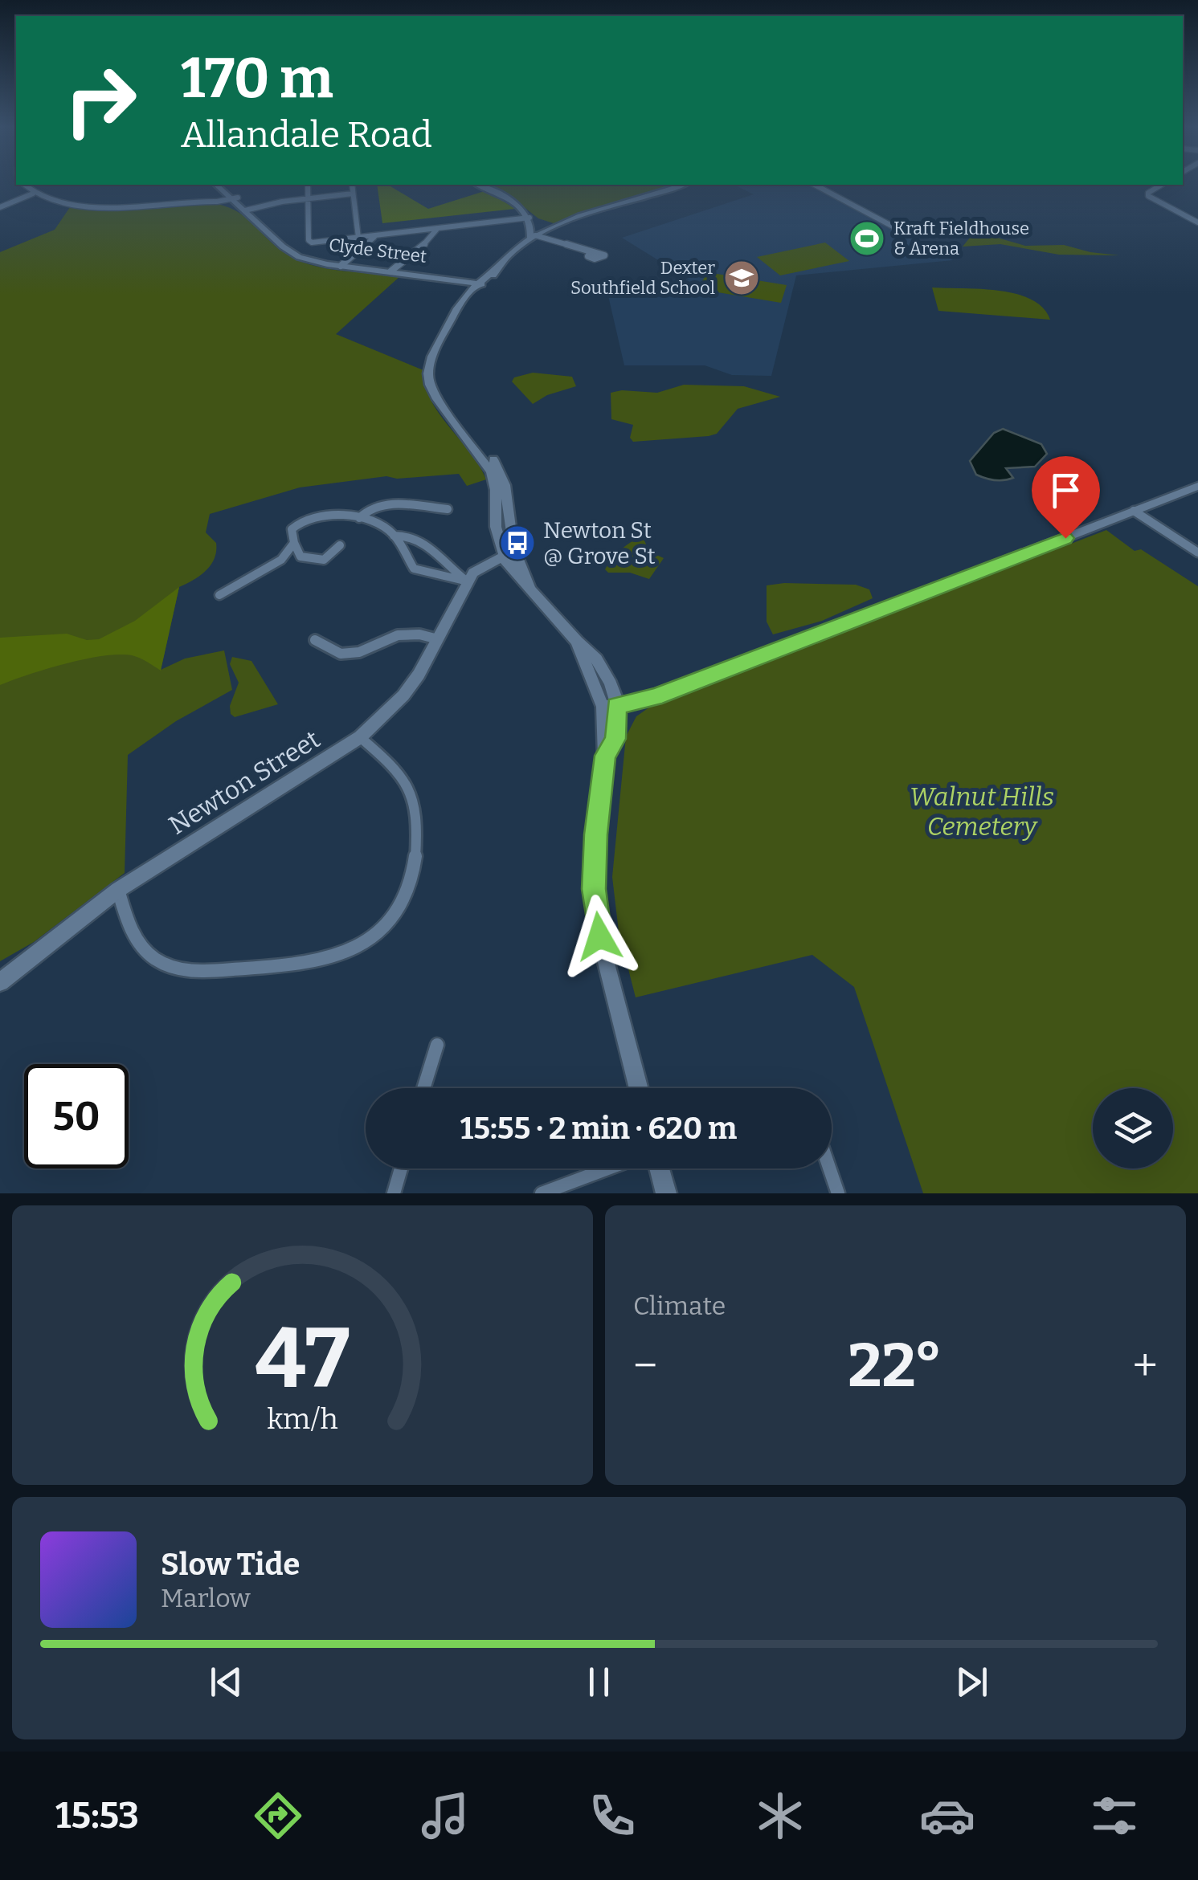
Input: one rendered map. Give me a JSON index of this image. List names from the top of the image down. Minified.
{"streets":{"main road":["Clyde Street","Newton Street"]},"parks":["Walnut Hills Cemetery"],"places":{"sports":["Kraft Fieldhouse & Arena"],"school or university":["Dexter Southfield School"],"bus stop":["Newton St @ Grove St"]},"page":{"turn":["170 m","Allandale Road"],"limit":"50","trip":"15:55 · 2 min · 620 m","tile":"Climate","heat":["−","22°","+"],"song":["Slow Tide","Marlow"],"tabs":"15:53","gauge":["47","km/h"]}}
